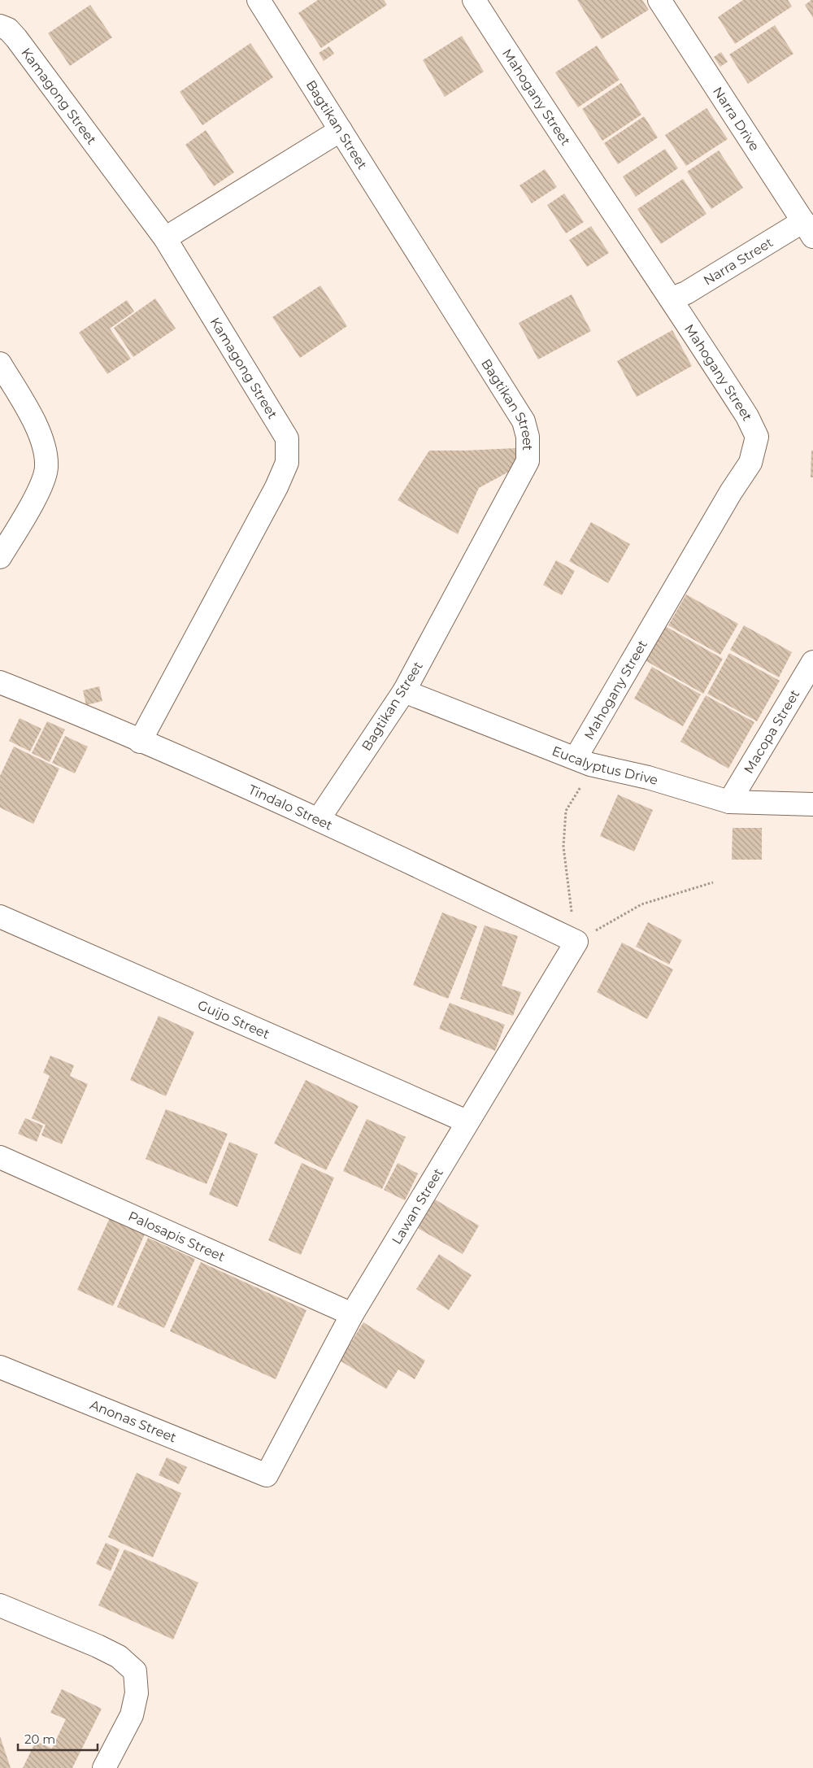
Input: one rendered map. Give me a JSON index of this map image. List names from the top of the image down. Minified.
{"streets":{"street":["Kamagong Street","Mahogany Street","Narra Drive","Bagtikan Street","Narra Street","Macopa Street","Eucalyptus Drive","Tindalo Street","Guijo Street","Lawan Street","Palosapis Street","Anonas Street"]},"crossings":[["Kamagong Street","Tindalo Street"],["Mahogany Street","Narra Street"],["Mahogany Street","Eucalyptus Drive"],["Narra Drive","Narra Street"],["Bagtikan Street","Eucalyptus Drive"],["Bagtikan Street","Tindalo Street"],["Macopa Street","Eucalyptus Drive"],["Tindalo Street","Lawan Street"],["Guijo Street","Lawan Street"],["Lawan Street","Palosapis Street"],["Lawan Street","Anonas Street"]],"scale_bar":"20 m"}
